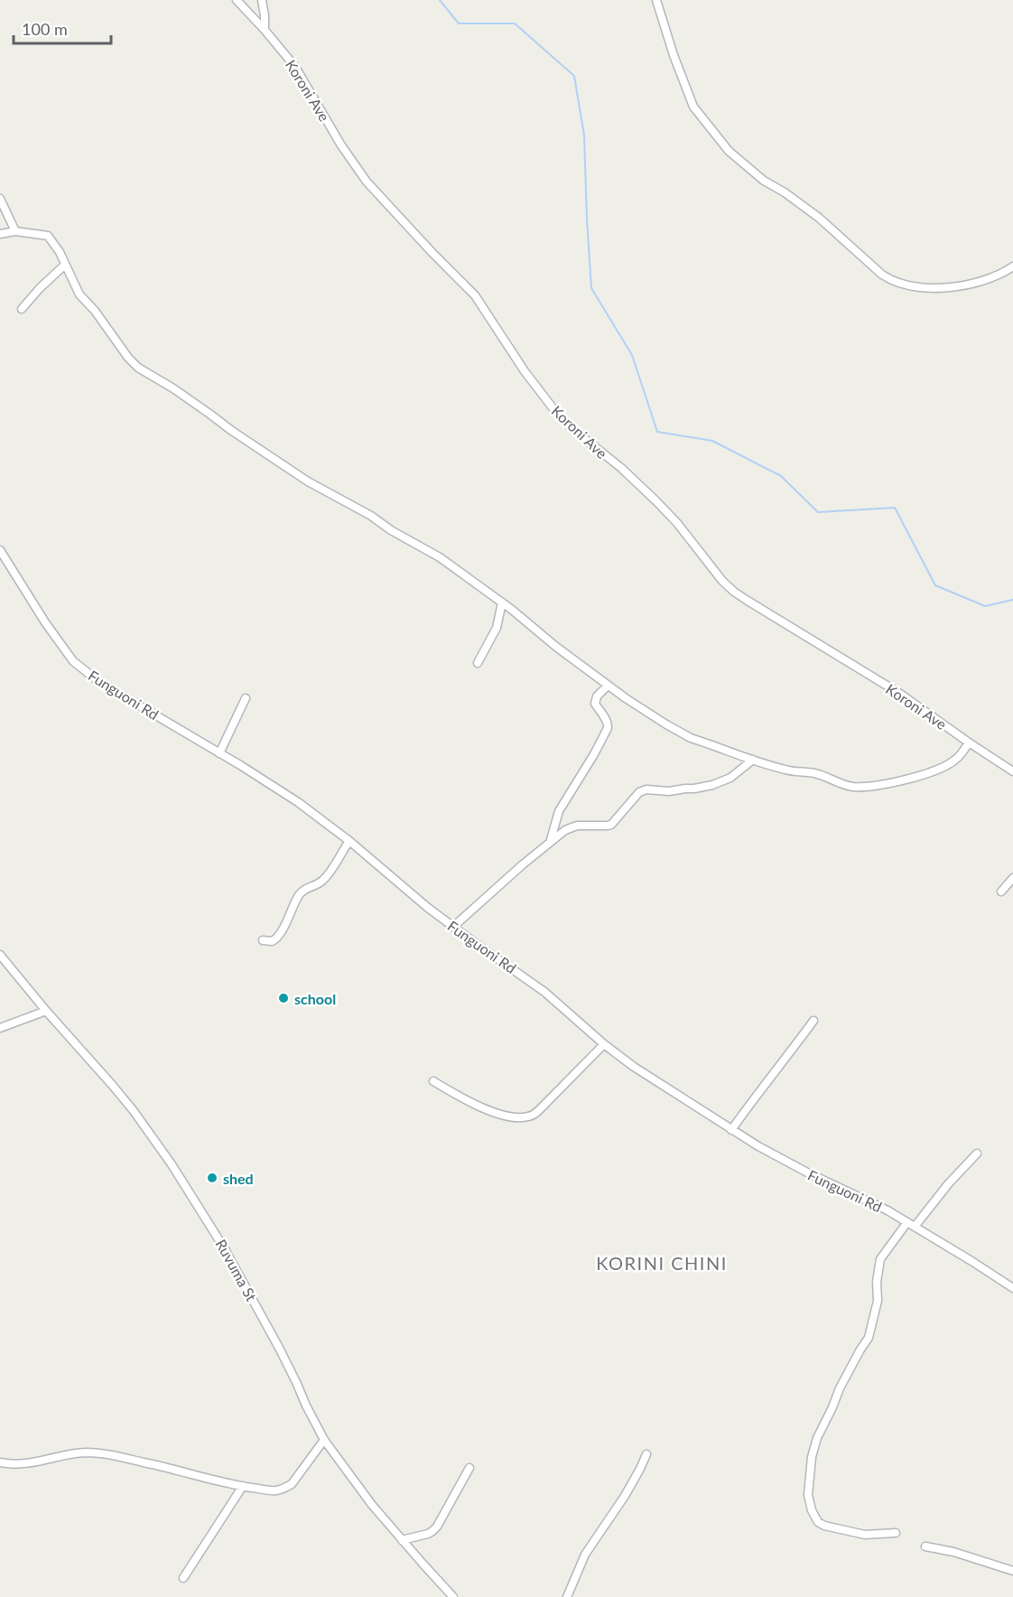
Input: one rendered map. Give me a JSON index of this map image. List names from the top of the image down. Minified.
{"streets":{"street":["Koroni Ave","Funguoni Rd","Ruvuma St"]},"districts":["KORINI CHINI"],"places":["school","shed"],"scale_bar":"100 m"}
